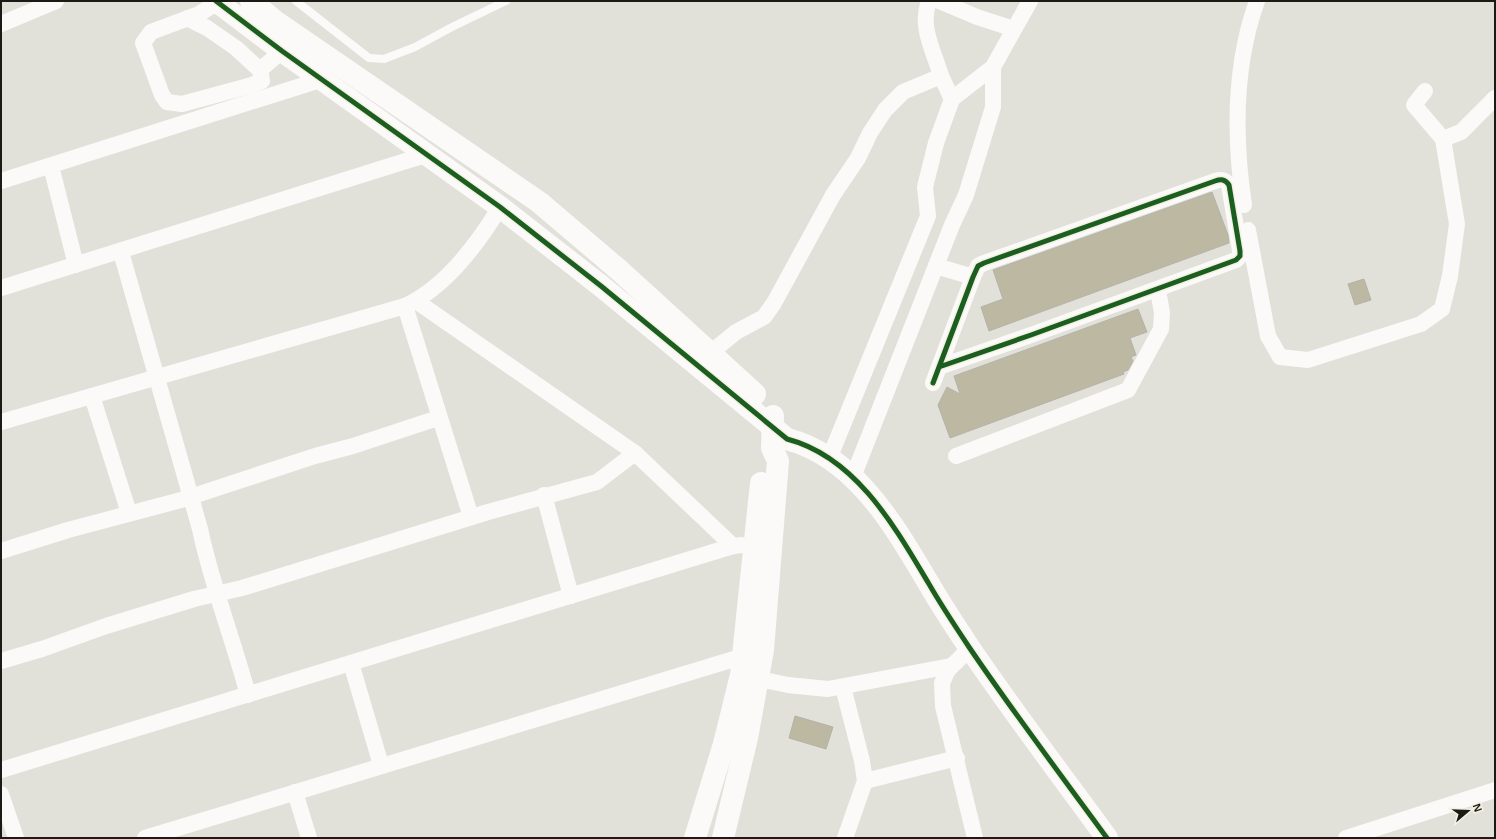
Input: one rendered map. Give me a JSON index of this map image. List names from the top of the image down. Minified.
{"north":"right"}
